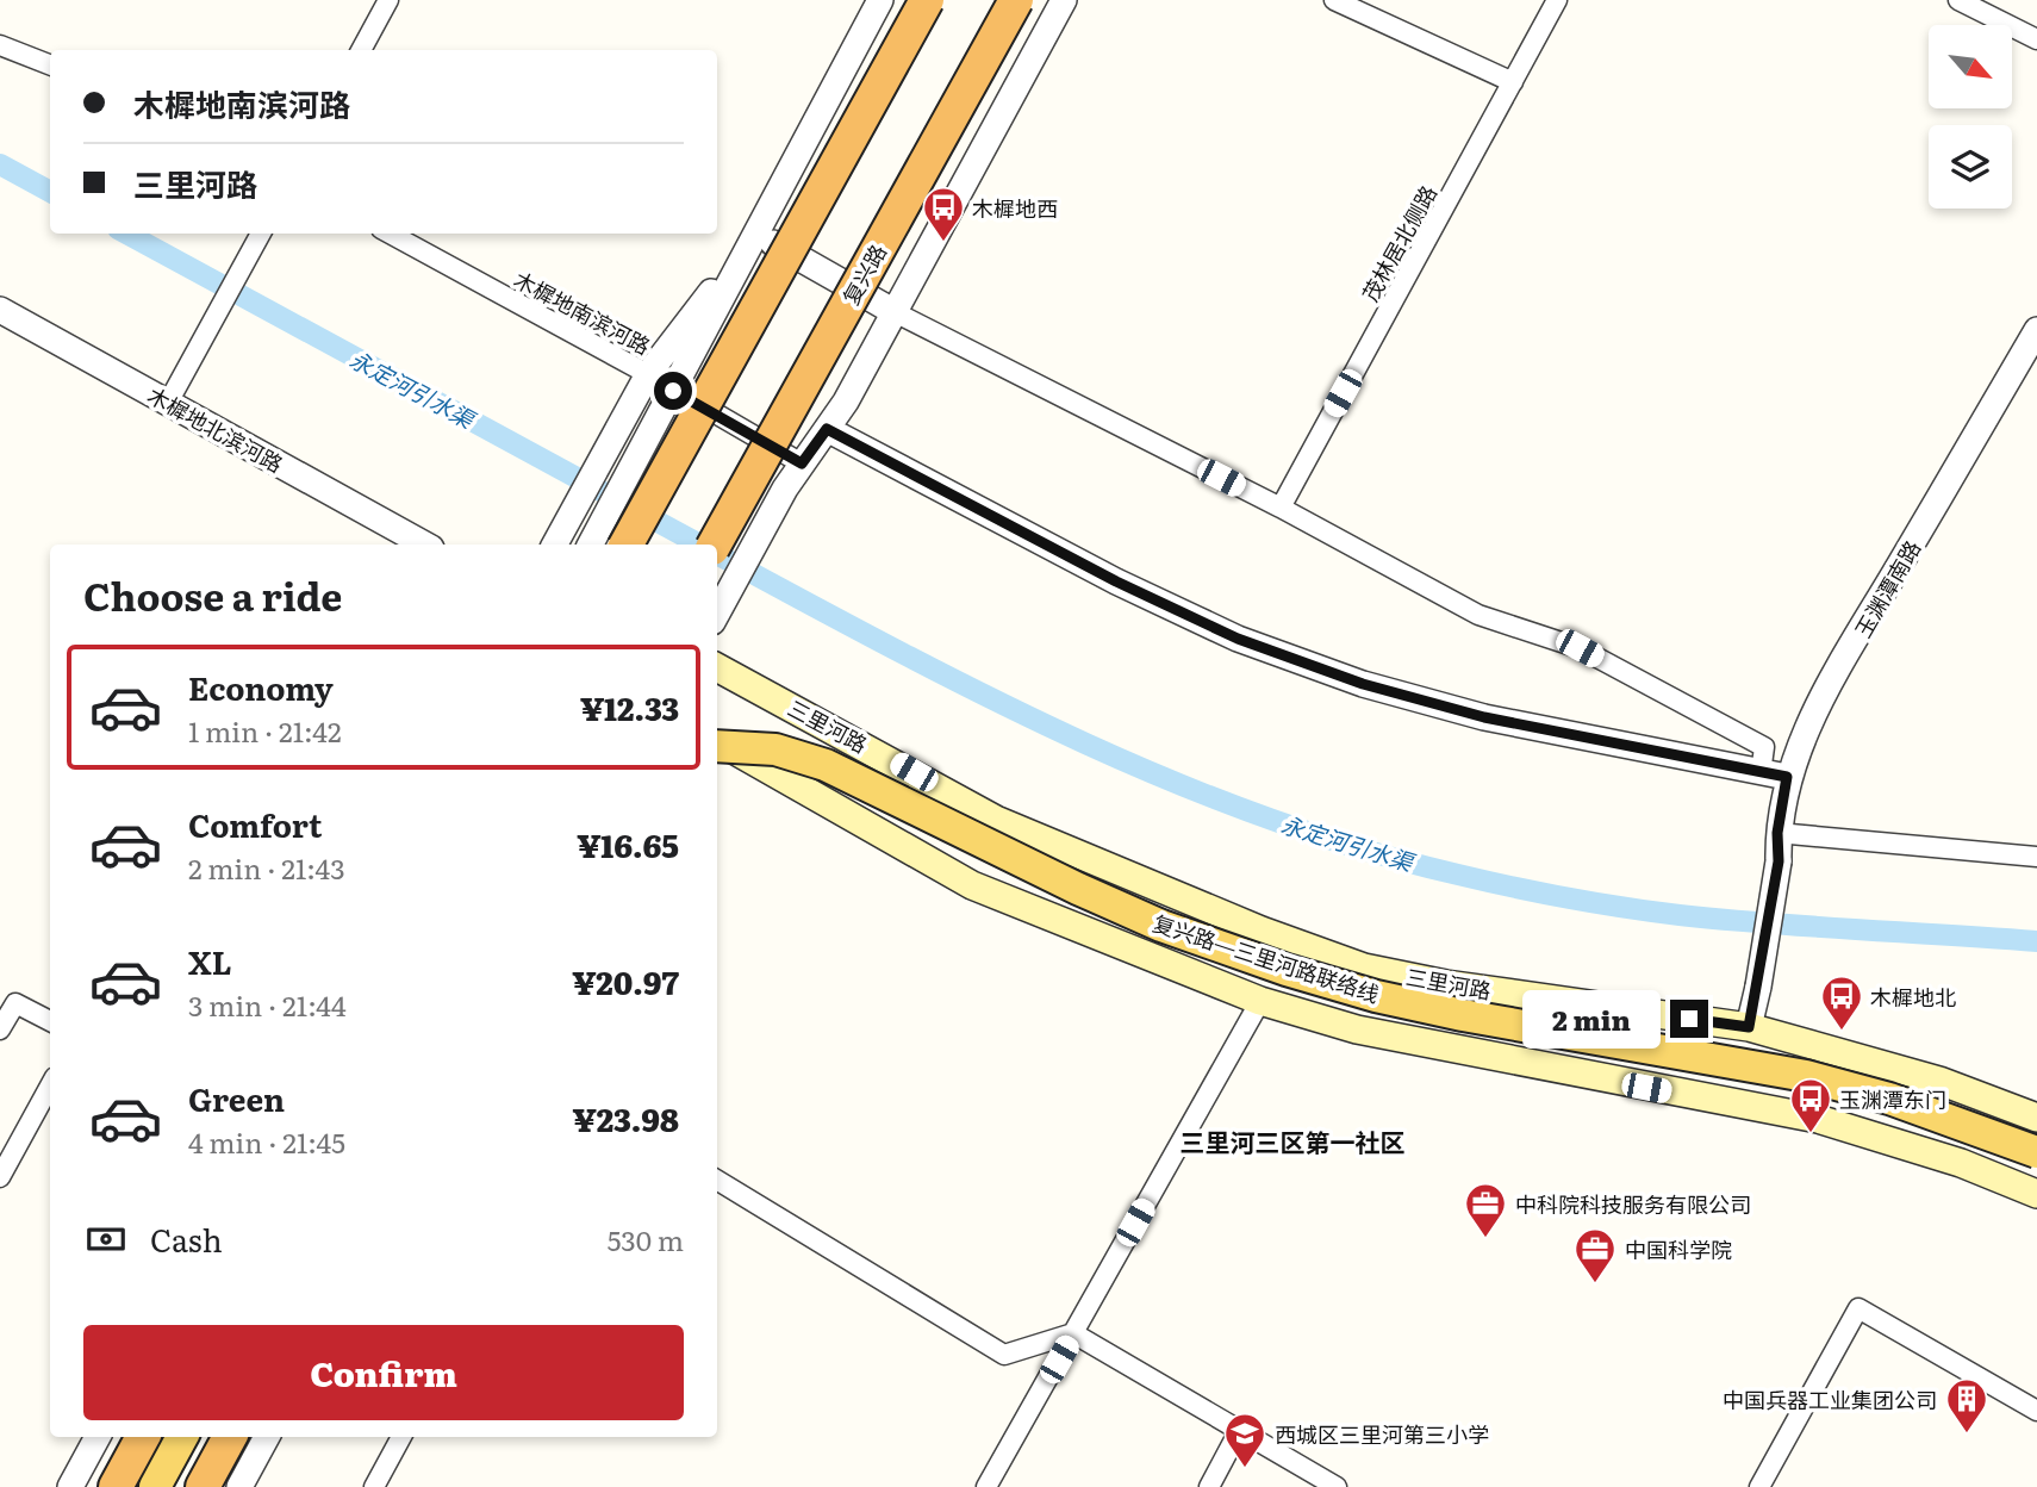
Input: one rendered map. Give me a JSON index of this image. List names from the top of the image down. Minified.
{"streets":{"highway":["复兴路"],"main road":["三里河路","复兴路—三里河路联络线"],"street":["茂林居北侧路","木樨地南滨河路","木樨地北滨河路","玉渊潭南路"]},"crossings":[["玉渊潭南路","三里河路"]],"districts":["三里河三区第一社区"],"water":["永定河引水渠"],"places":{"bus stop":["木樨地西","木樨地北","玉渊潭东门"],"office":["中科院科技服务有限公司","中国科学院"],"building":["中国兵器工业集团公司"],"school or university":["西城区三里河第三小学"]},"north":"bottom right","page":{"banner":["木樨地南滨河路","三里河路"],"heading":"Choose a ride","list":[{"name":"Economy","note":"1 min · 21:42","value":"¥12.33"},{"name":"Comfort","note":"2 min · 21:43","value":"¥16.65"},{"name":"XL","note":"3 min · 21:44","value":"¥20.97"},{"name":"Green","note":"4 min · 21:45","value":"¥23.98"}],"bubble":"2 min","pay":["Cash","530 m"],"buttons":"Confirm"}}
